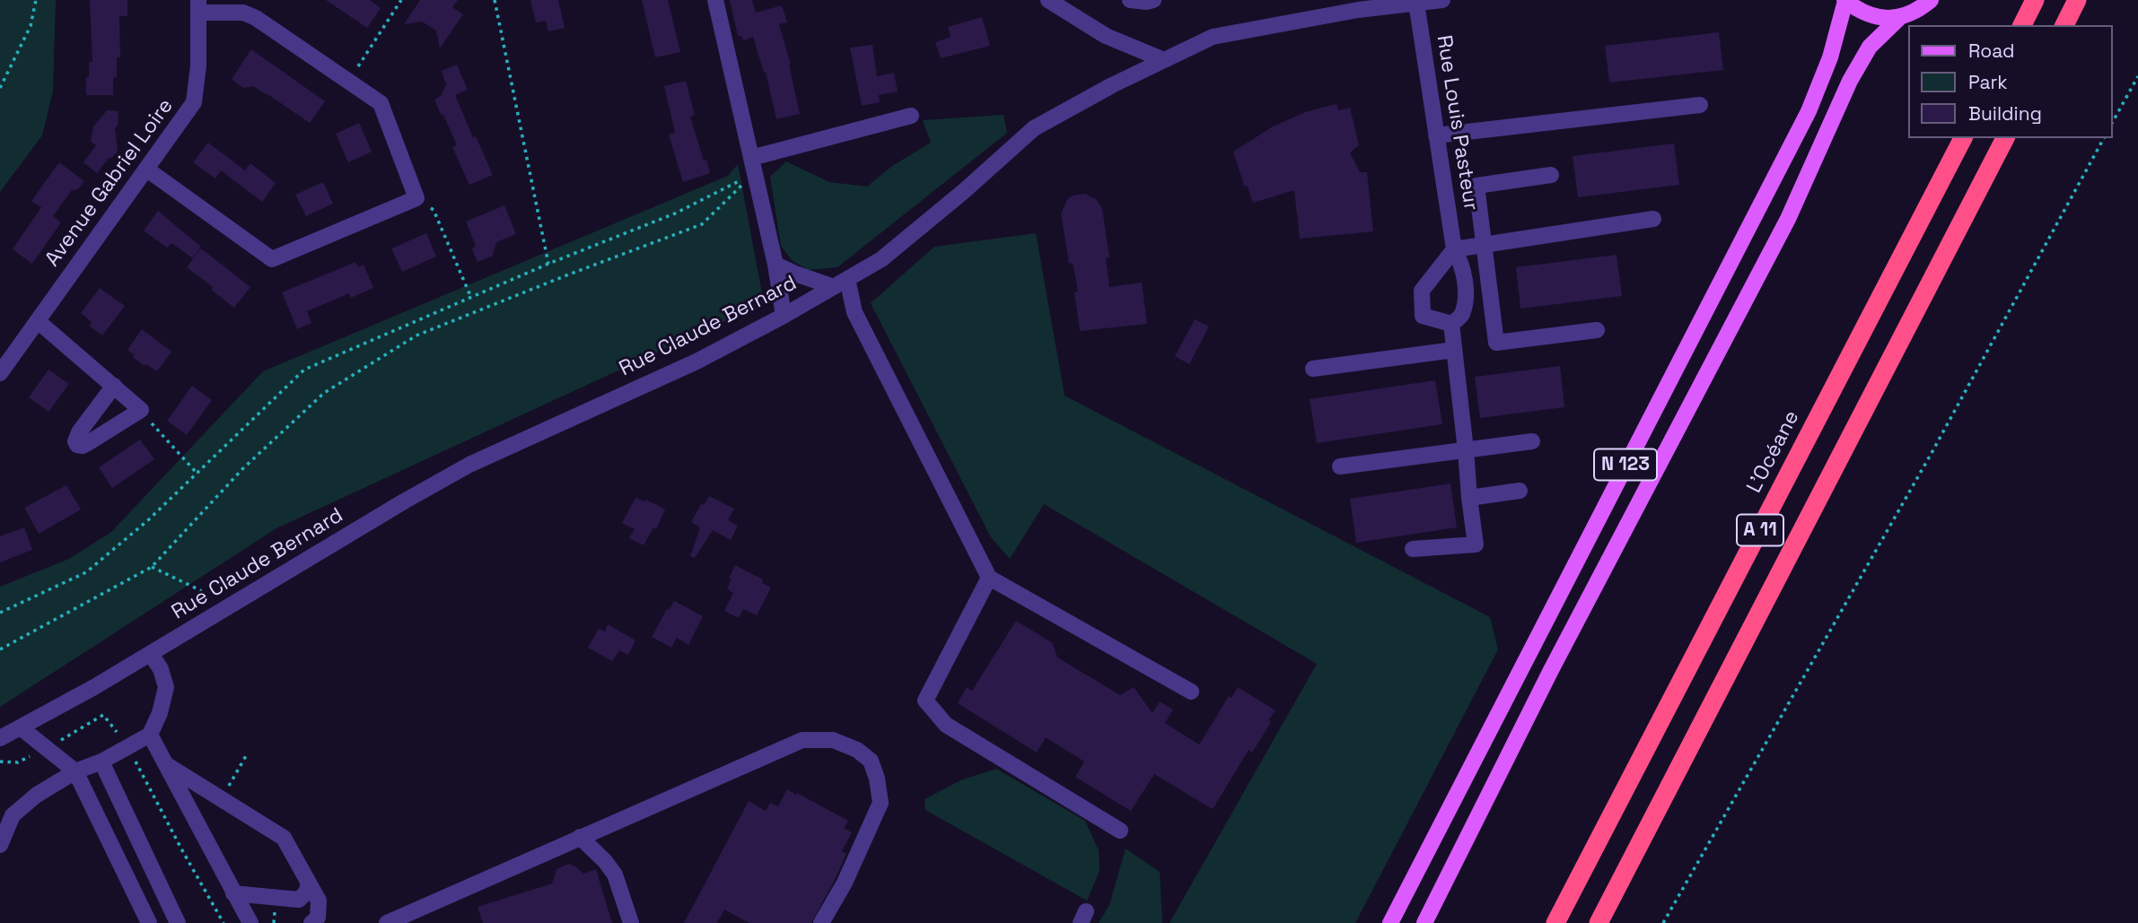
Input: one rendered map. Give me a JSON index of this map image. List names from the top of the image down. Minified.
{"streets":{"highway":["L’Océane","A 11"],"main road":["N 123"],"street":["Rue Louis Pasteur","Avenue Gabriel Loire","Rue Claude Bernard"]},"crossings":[["Rue Louis Pasteur","Rue Claude Bernard"]],"legend":["Road","Park","Building"]}
